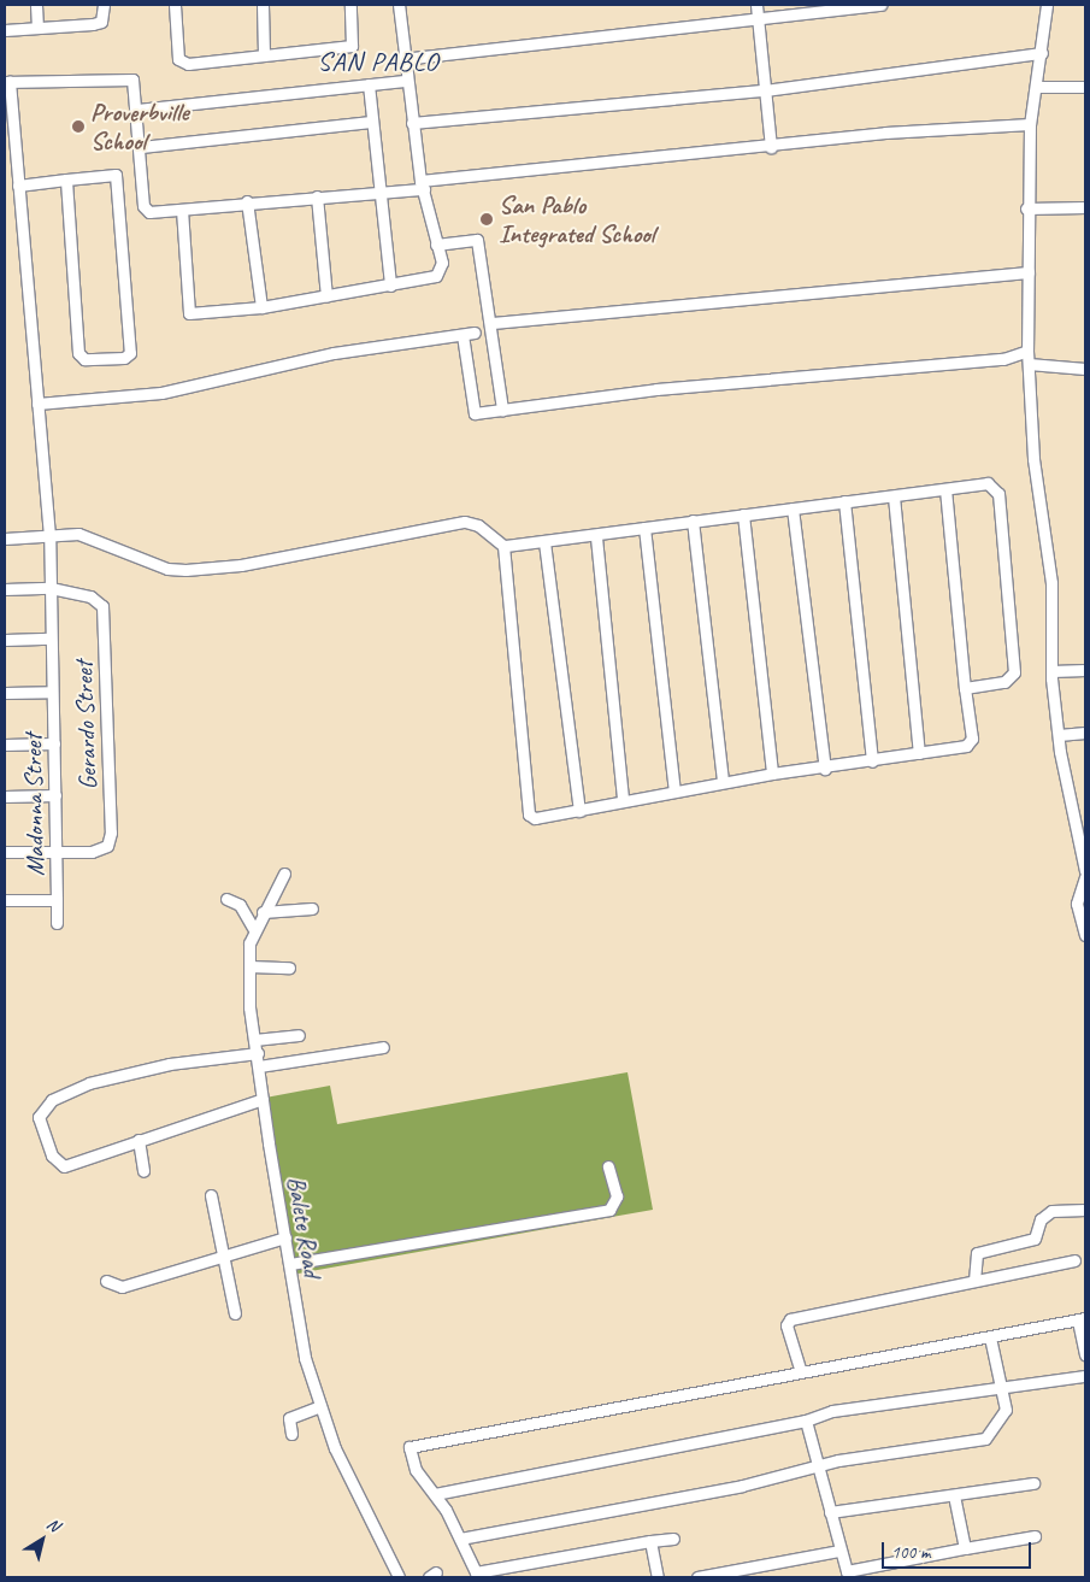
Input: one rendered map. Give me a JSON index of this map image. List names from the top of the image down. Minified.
{"streets":{"street":["Gerardo Street","Madonna Street","Balete Road"]},"crossings":[["Gerardo Street","Madonna Street"]],"districts":["SAN PABLO"],"places":["Proverbville School","San Pablo Integrated School"],"scale_bar":"100 m","north":"top right"}
